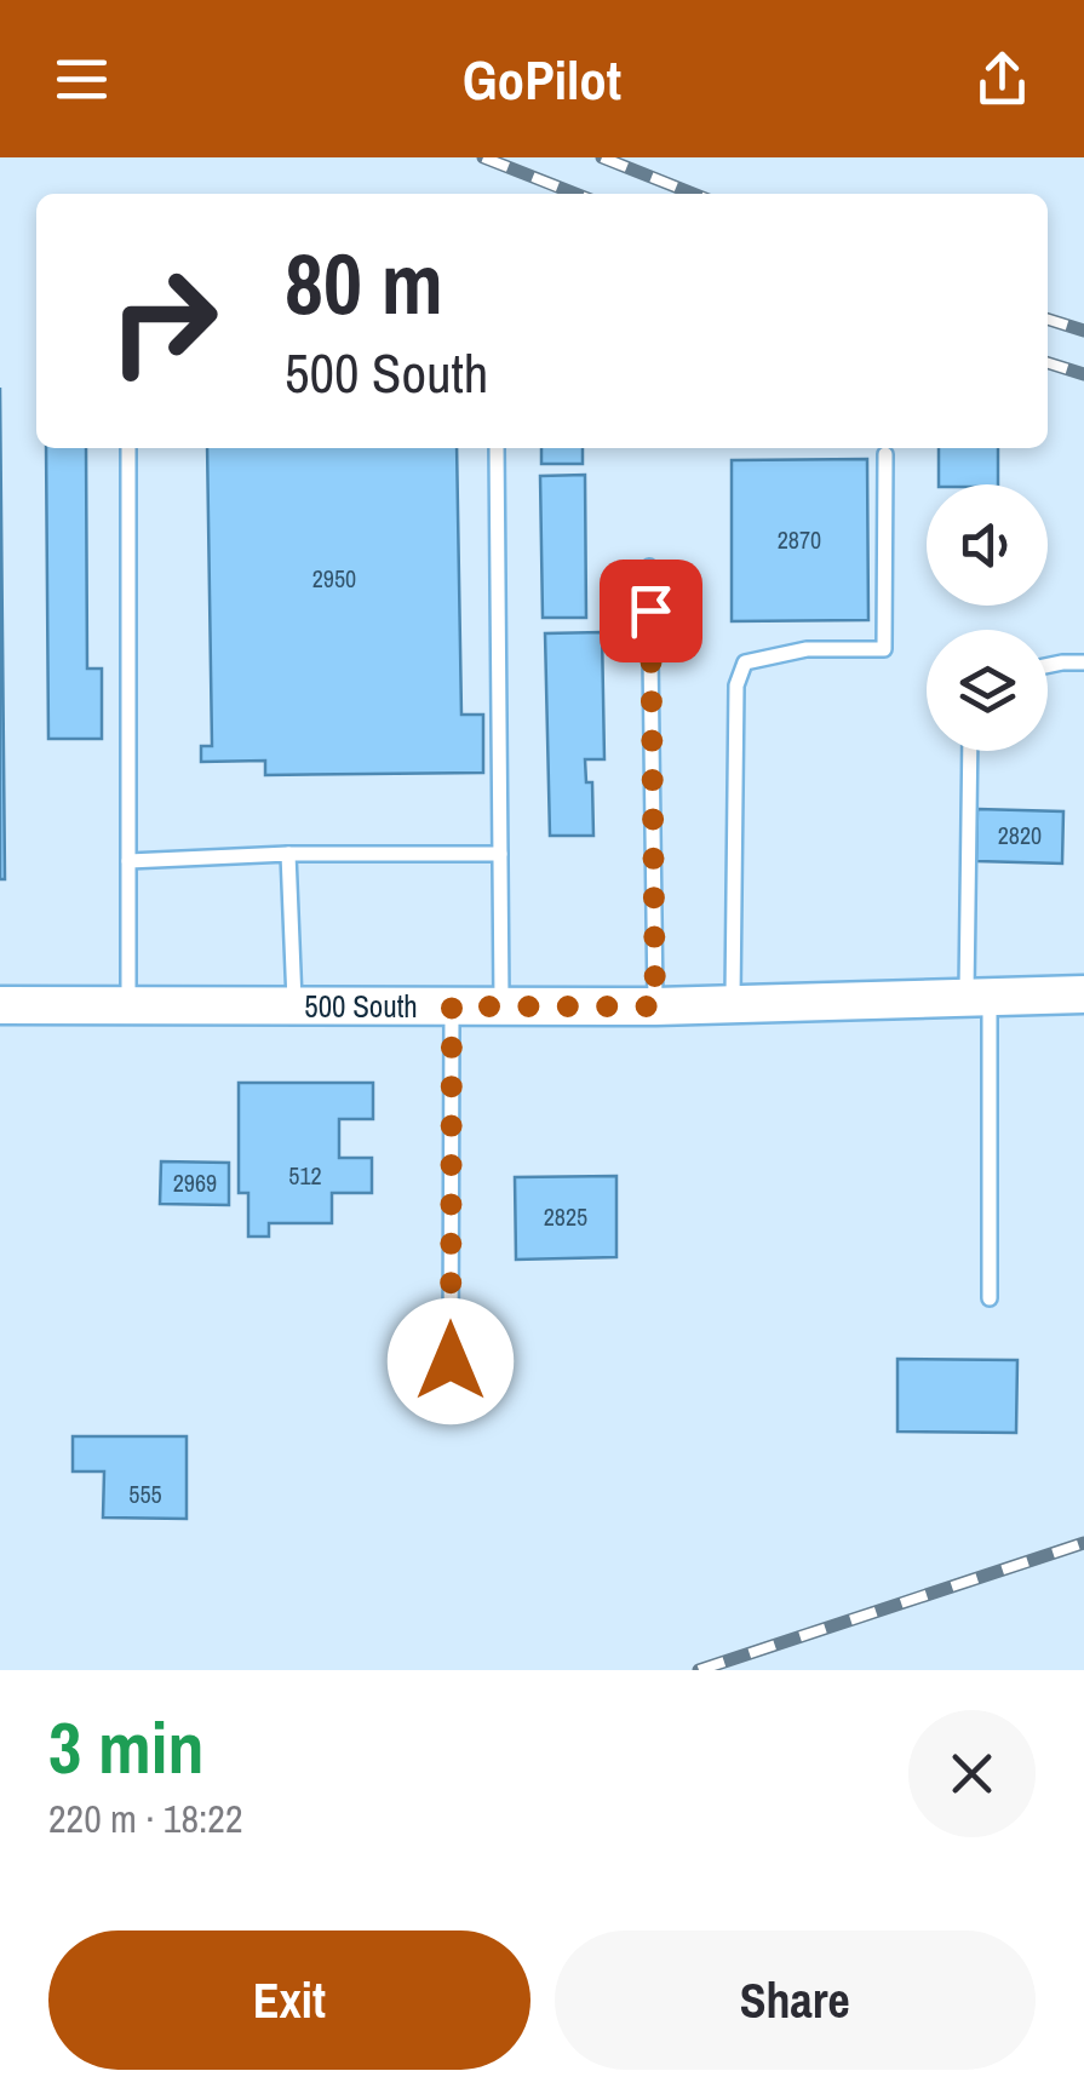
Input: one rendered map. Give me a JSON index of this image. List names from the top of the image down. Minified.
{"streets":{"street":["500 South"]},"house_numbers":["2870","2950","2820","512","2969","2825","555"],"page":{"header":"GoPilot","turn":["80 m","500 South"],"heading":["3 min","220 m · 18:22"],"buttons":["Exit","Share"]}}
